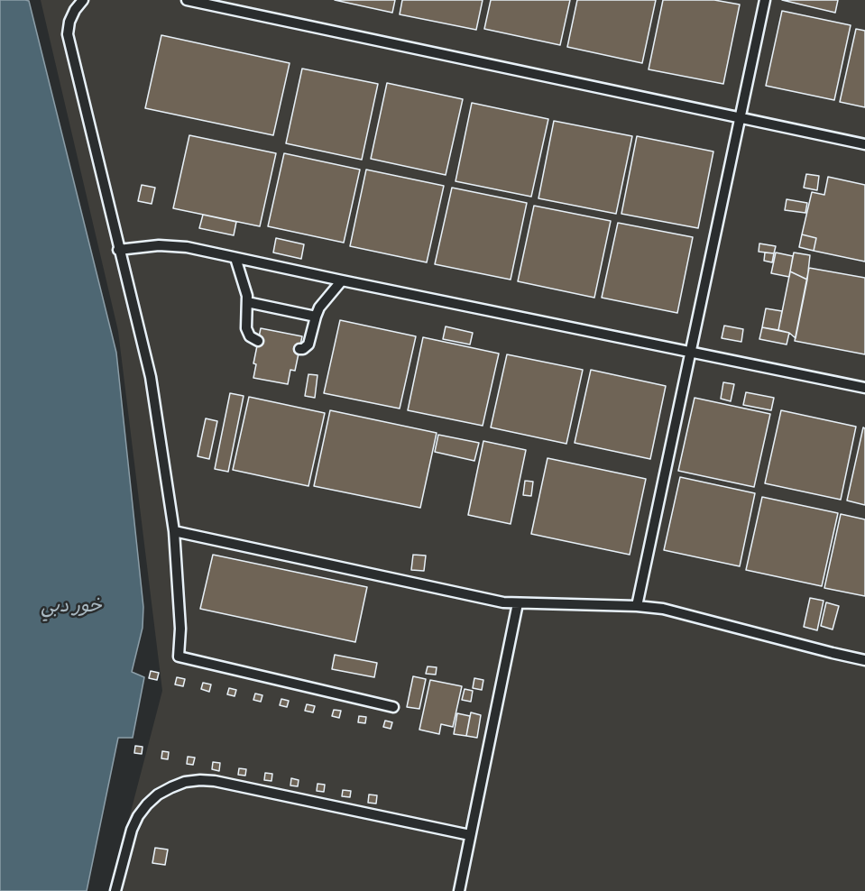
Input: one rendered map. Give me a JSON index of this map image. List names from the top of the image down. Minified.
{"water":["خور دبي"]}
